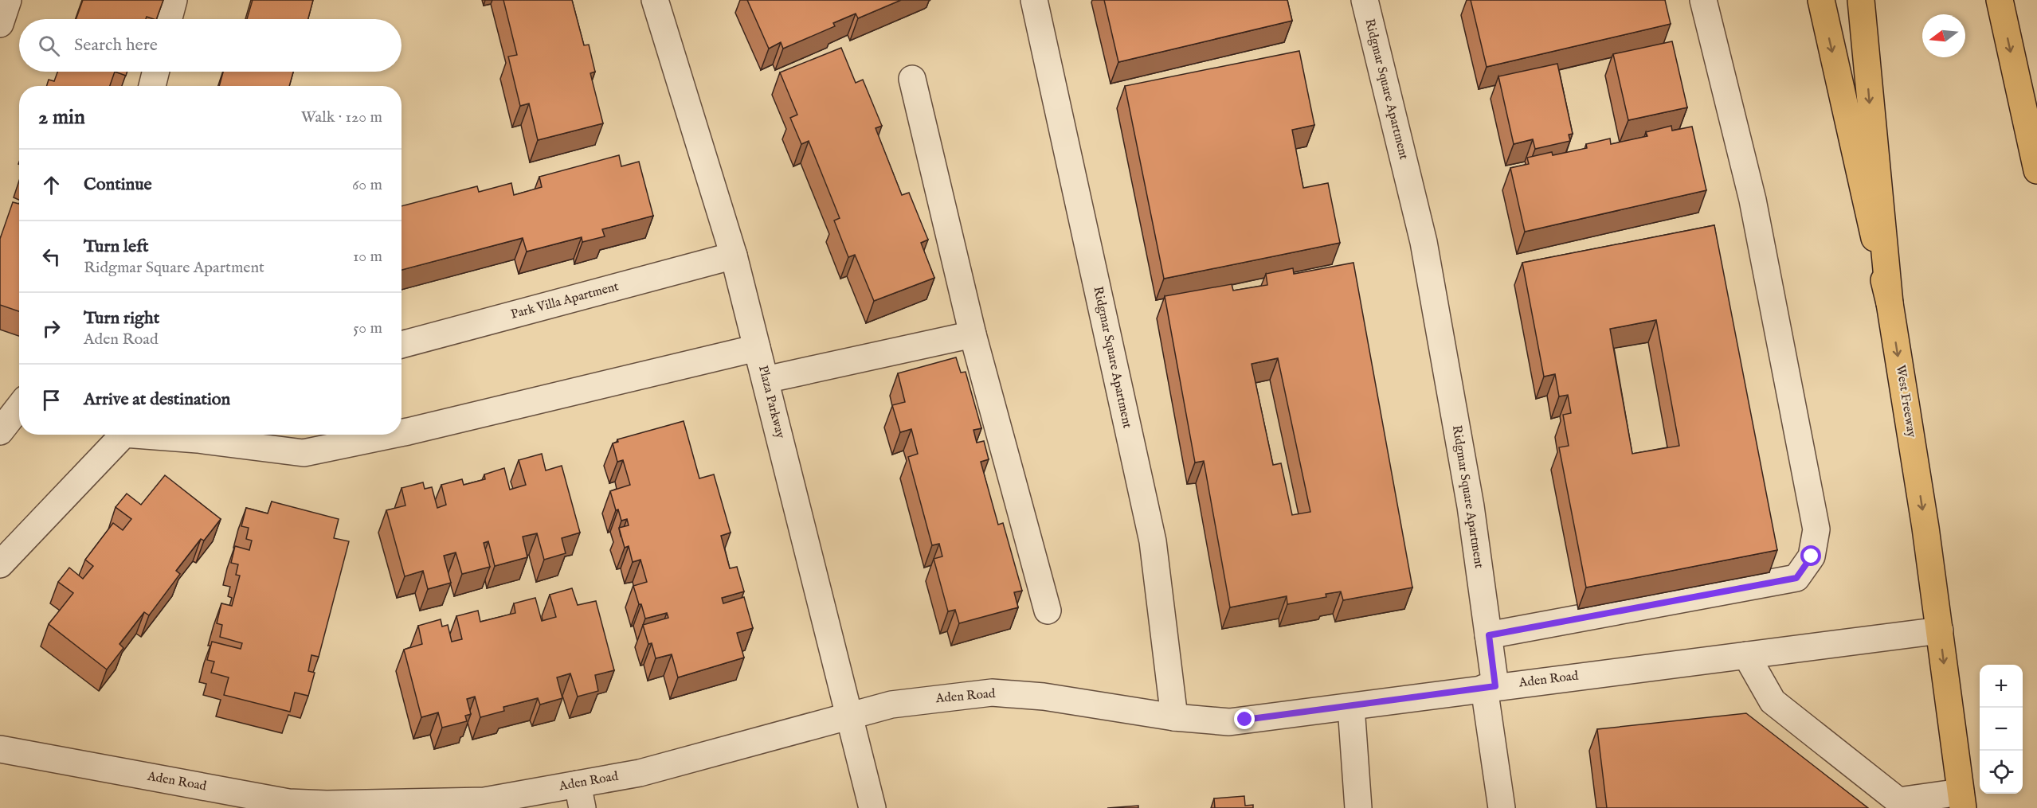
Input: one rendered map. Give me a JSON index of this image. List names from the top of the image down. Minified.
{"streets":{"main road":["West Freeway"],"street":["Ridgmar Square Apartment","Park Villa Apartment","Plaza Parkway","Aden Road"]},"crossings":[["Ridgmar Square Apartment","Aden Road"],["Park Villa Apartment","Plaza Parkway"],["West Freeway","Aden Road"],["Plaza Parkway","Aden Road"]],"north":"left","page":{"search":"Search here","heading":["2 min","Walk · 120 m"],"list":[["Continue","60 m"],["Turn left","Ridgmar Square Apartment","10 m"],["Turn right","Aden Road","50 m"],"Arrive at destination"],"map_buttons":["+","−"]}}
